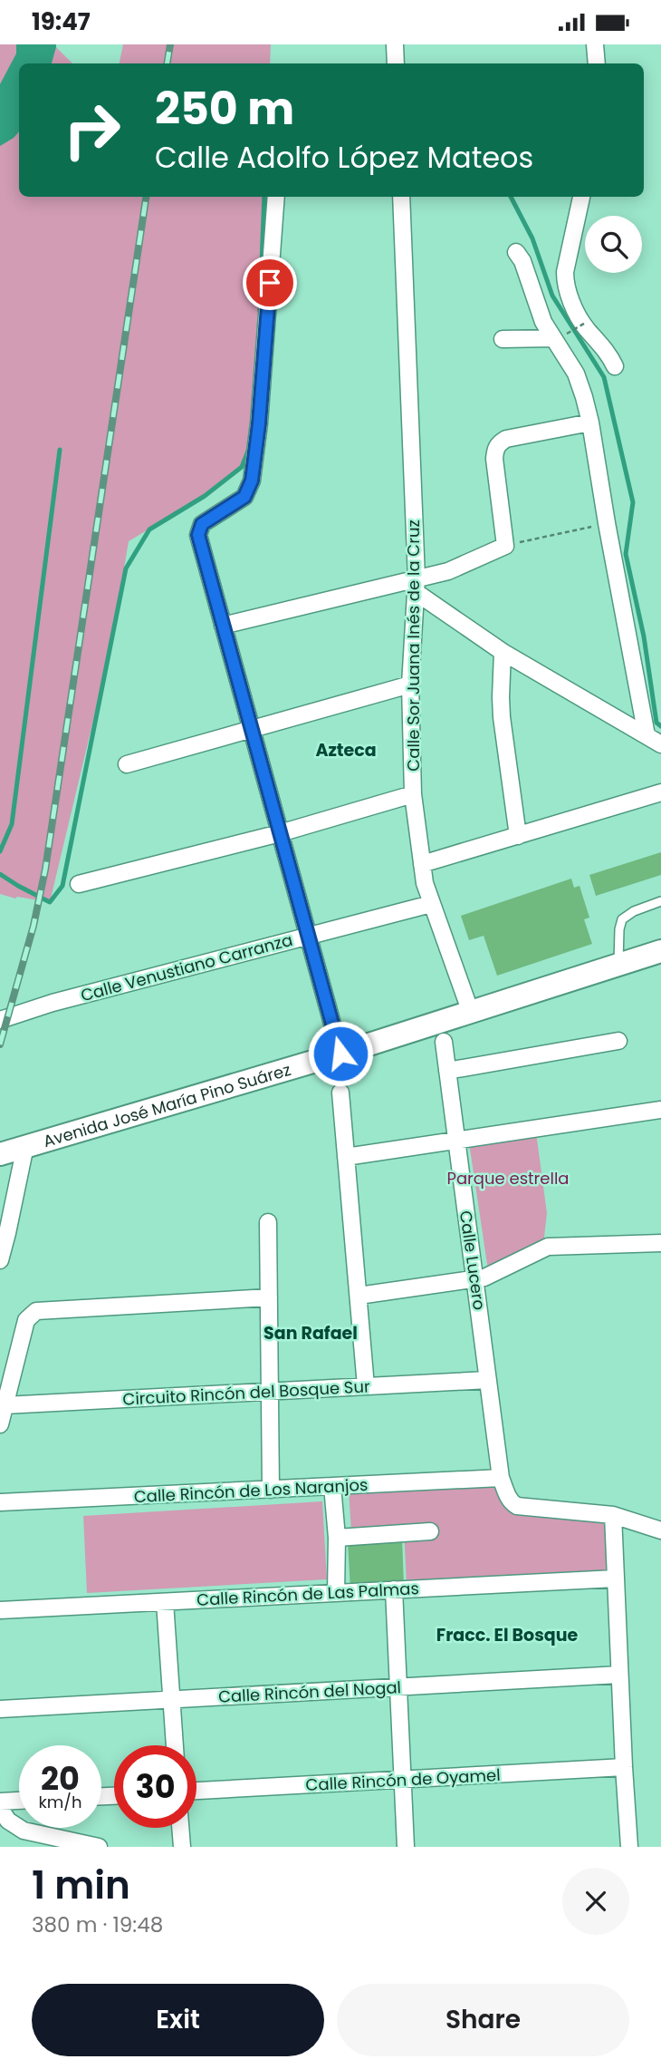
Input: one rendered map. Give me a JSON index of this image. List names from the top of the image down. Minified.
{"streets":{"street":["Calle Sor Juana Inés de la Cruz","Calle Venustiano Carranza","Avenida José María Pino Suárez","Calle Lucero","Circuito Rincón del Bosque Sur","Calle Rincón de Los Naranjos","Calle Rincón de Las Palmas","Calle Rincón del Nogal","Calle Rincón de Oyamel"]},"crossings":[["Calle Sor Juana Inés de la Cruz","Calle Venustiano Carranza"],["Calle Sor Juana Inés de la Cruz","Avenida José María Pino Suárez"],["Calle Lucero","Circuito Rincón del Bosque Sur"],["Calle Lucero","Calle Rincón de Los Naranjos"]],"districts":["Azteca","San Rafael","Fracc. El Bosque"],"parks":["Parque estrella"],"page":{"status":"19:47","turn":["250 m","Calle Adolfo López Mateos"],"speed":"20 km/h","limit":"30","heading":["1 min","380 m · 19:48"],"buttons":["Exit","Share"]}}
